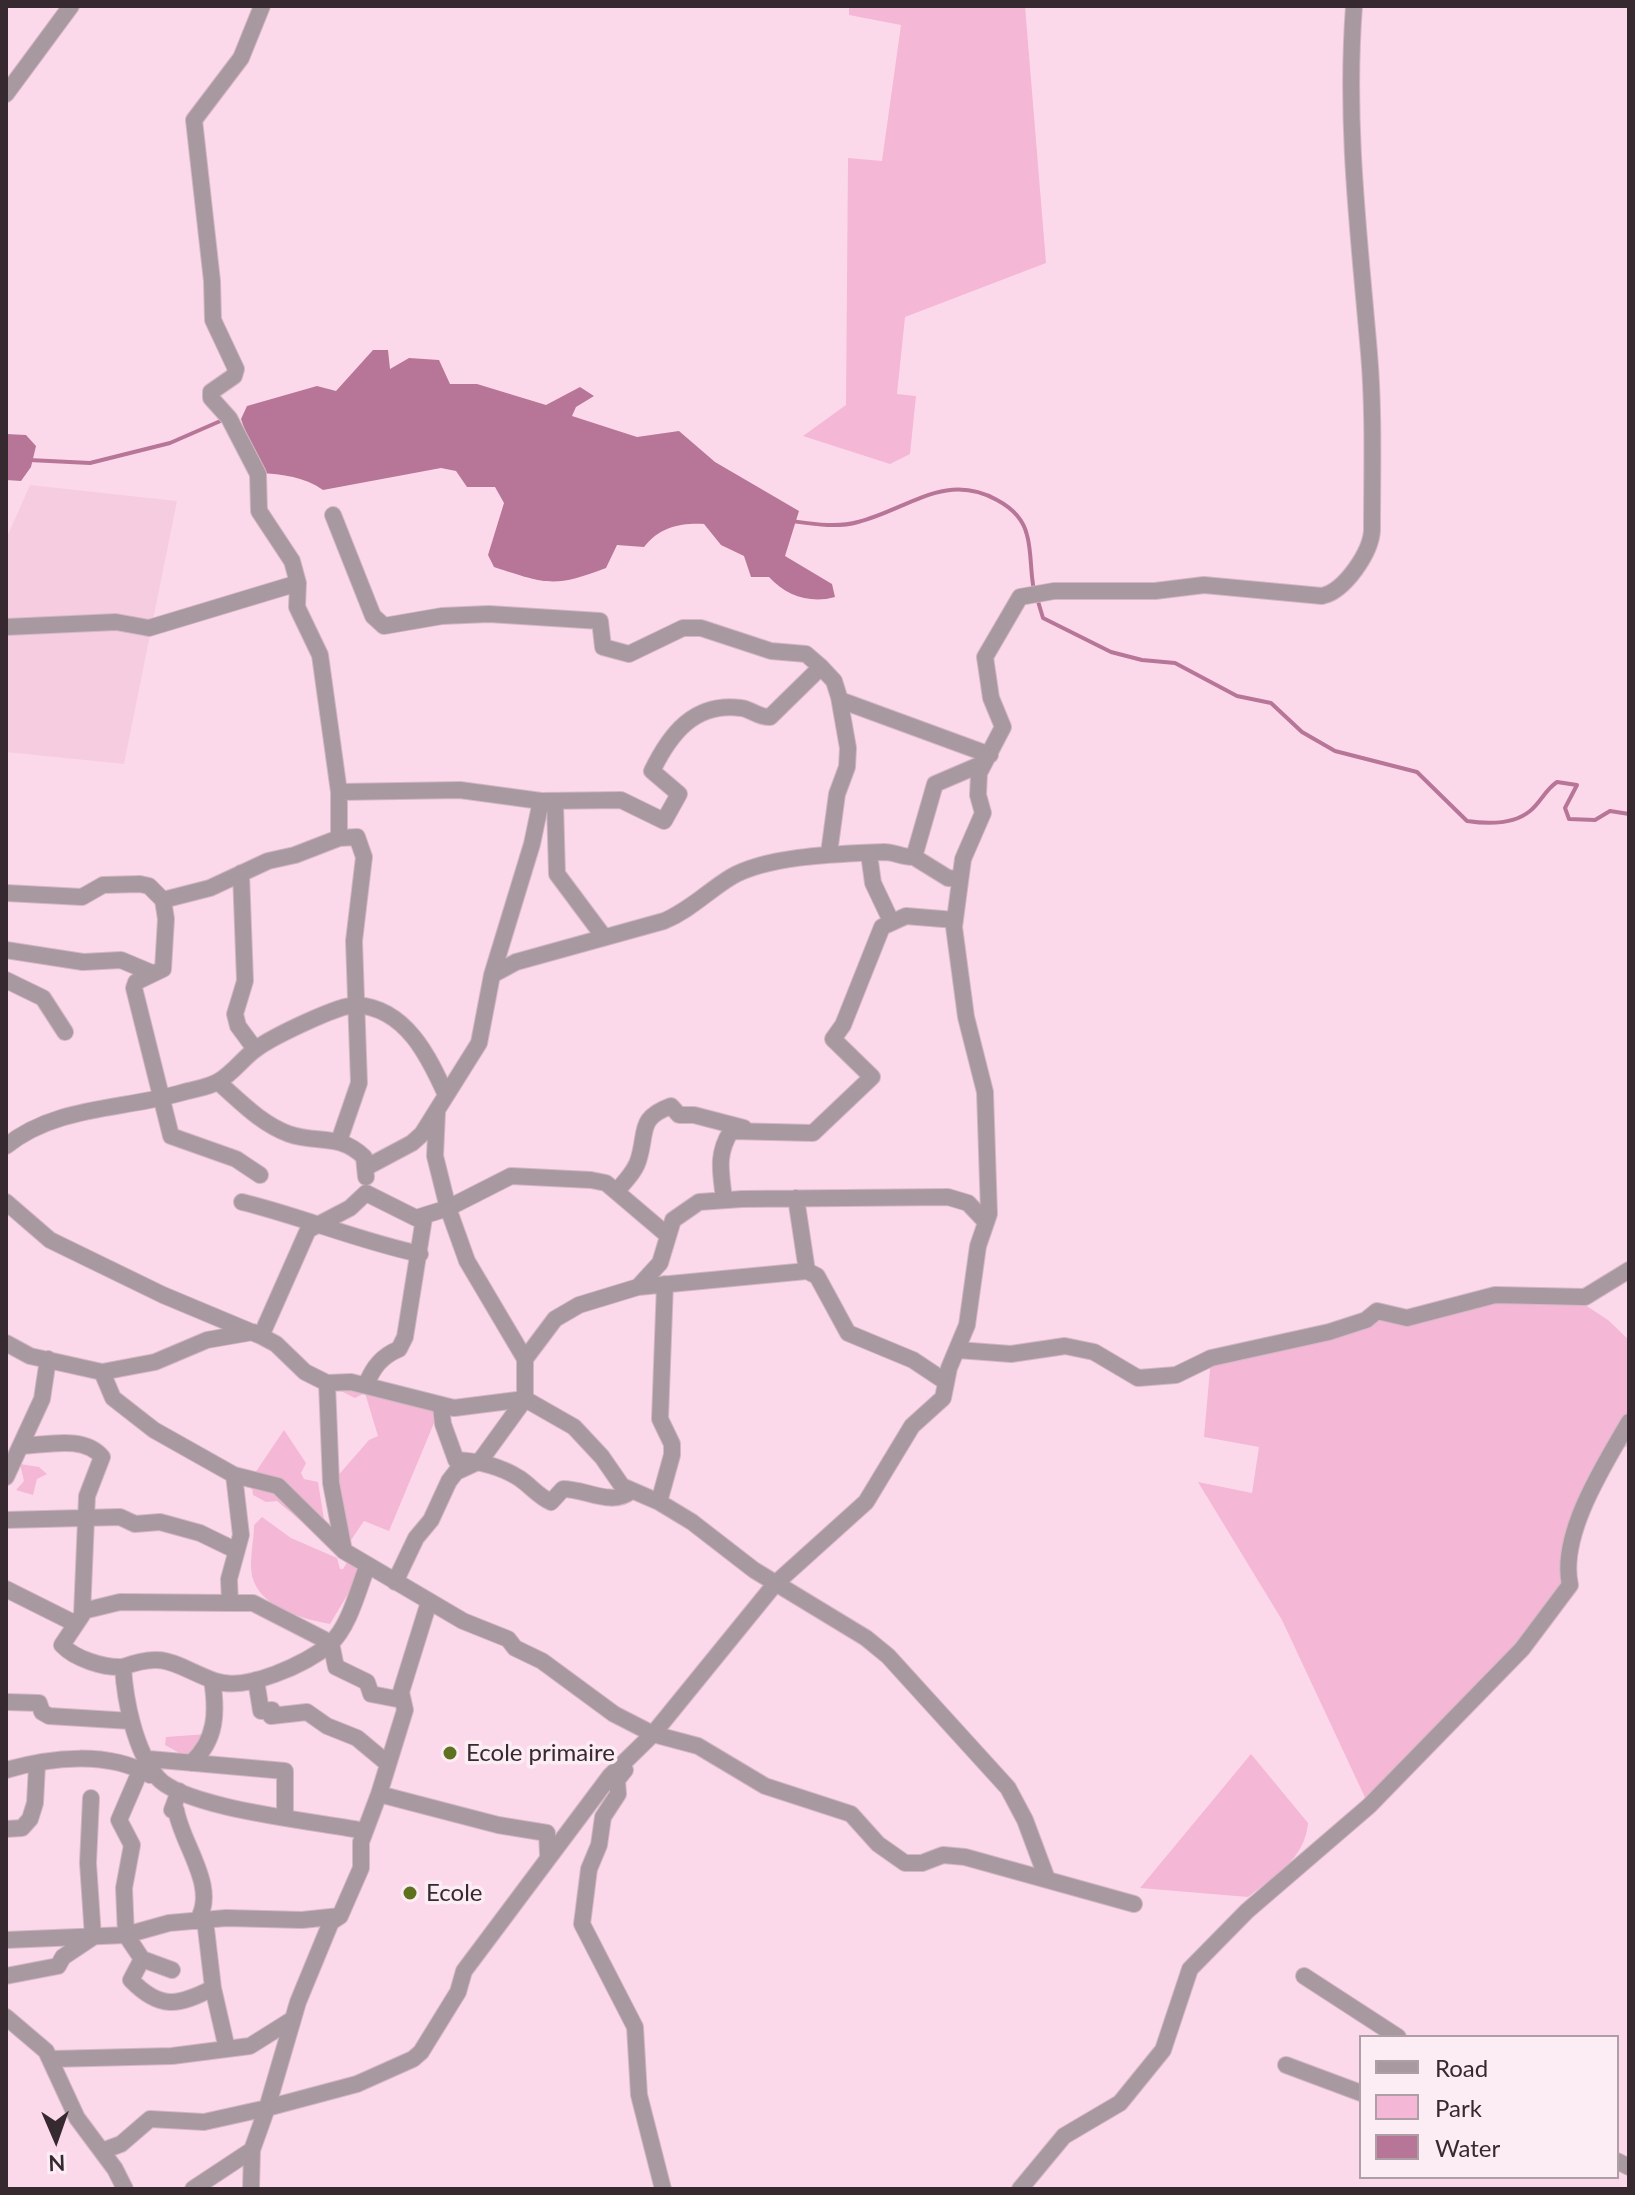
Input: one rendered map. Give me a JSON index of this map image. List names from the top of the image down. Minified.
{"places":["Ecole primaire","Ecole"],"legend":["Road","Park","Water"],"north":"bottom"}
